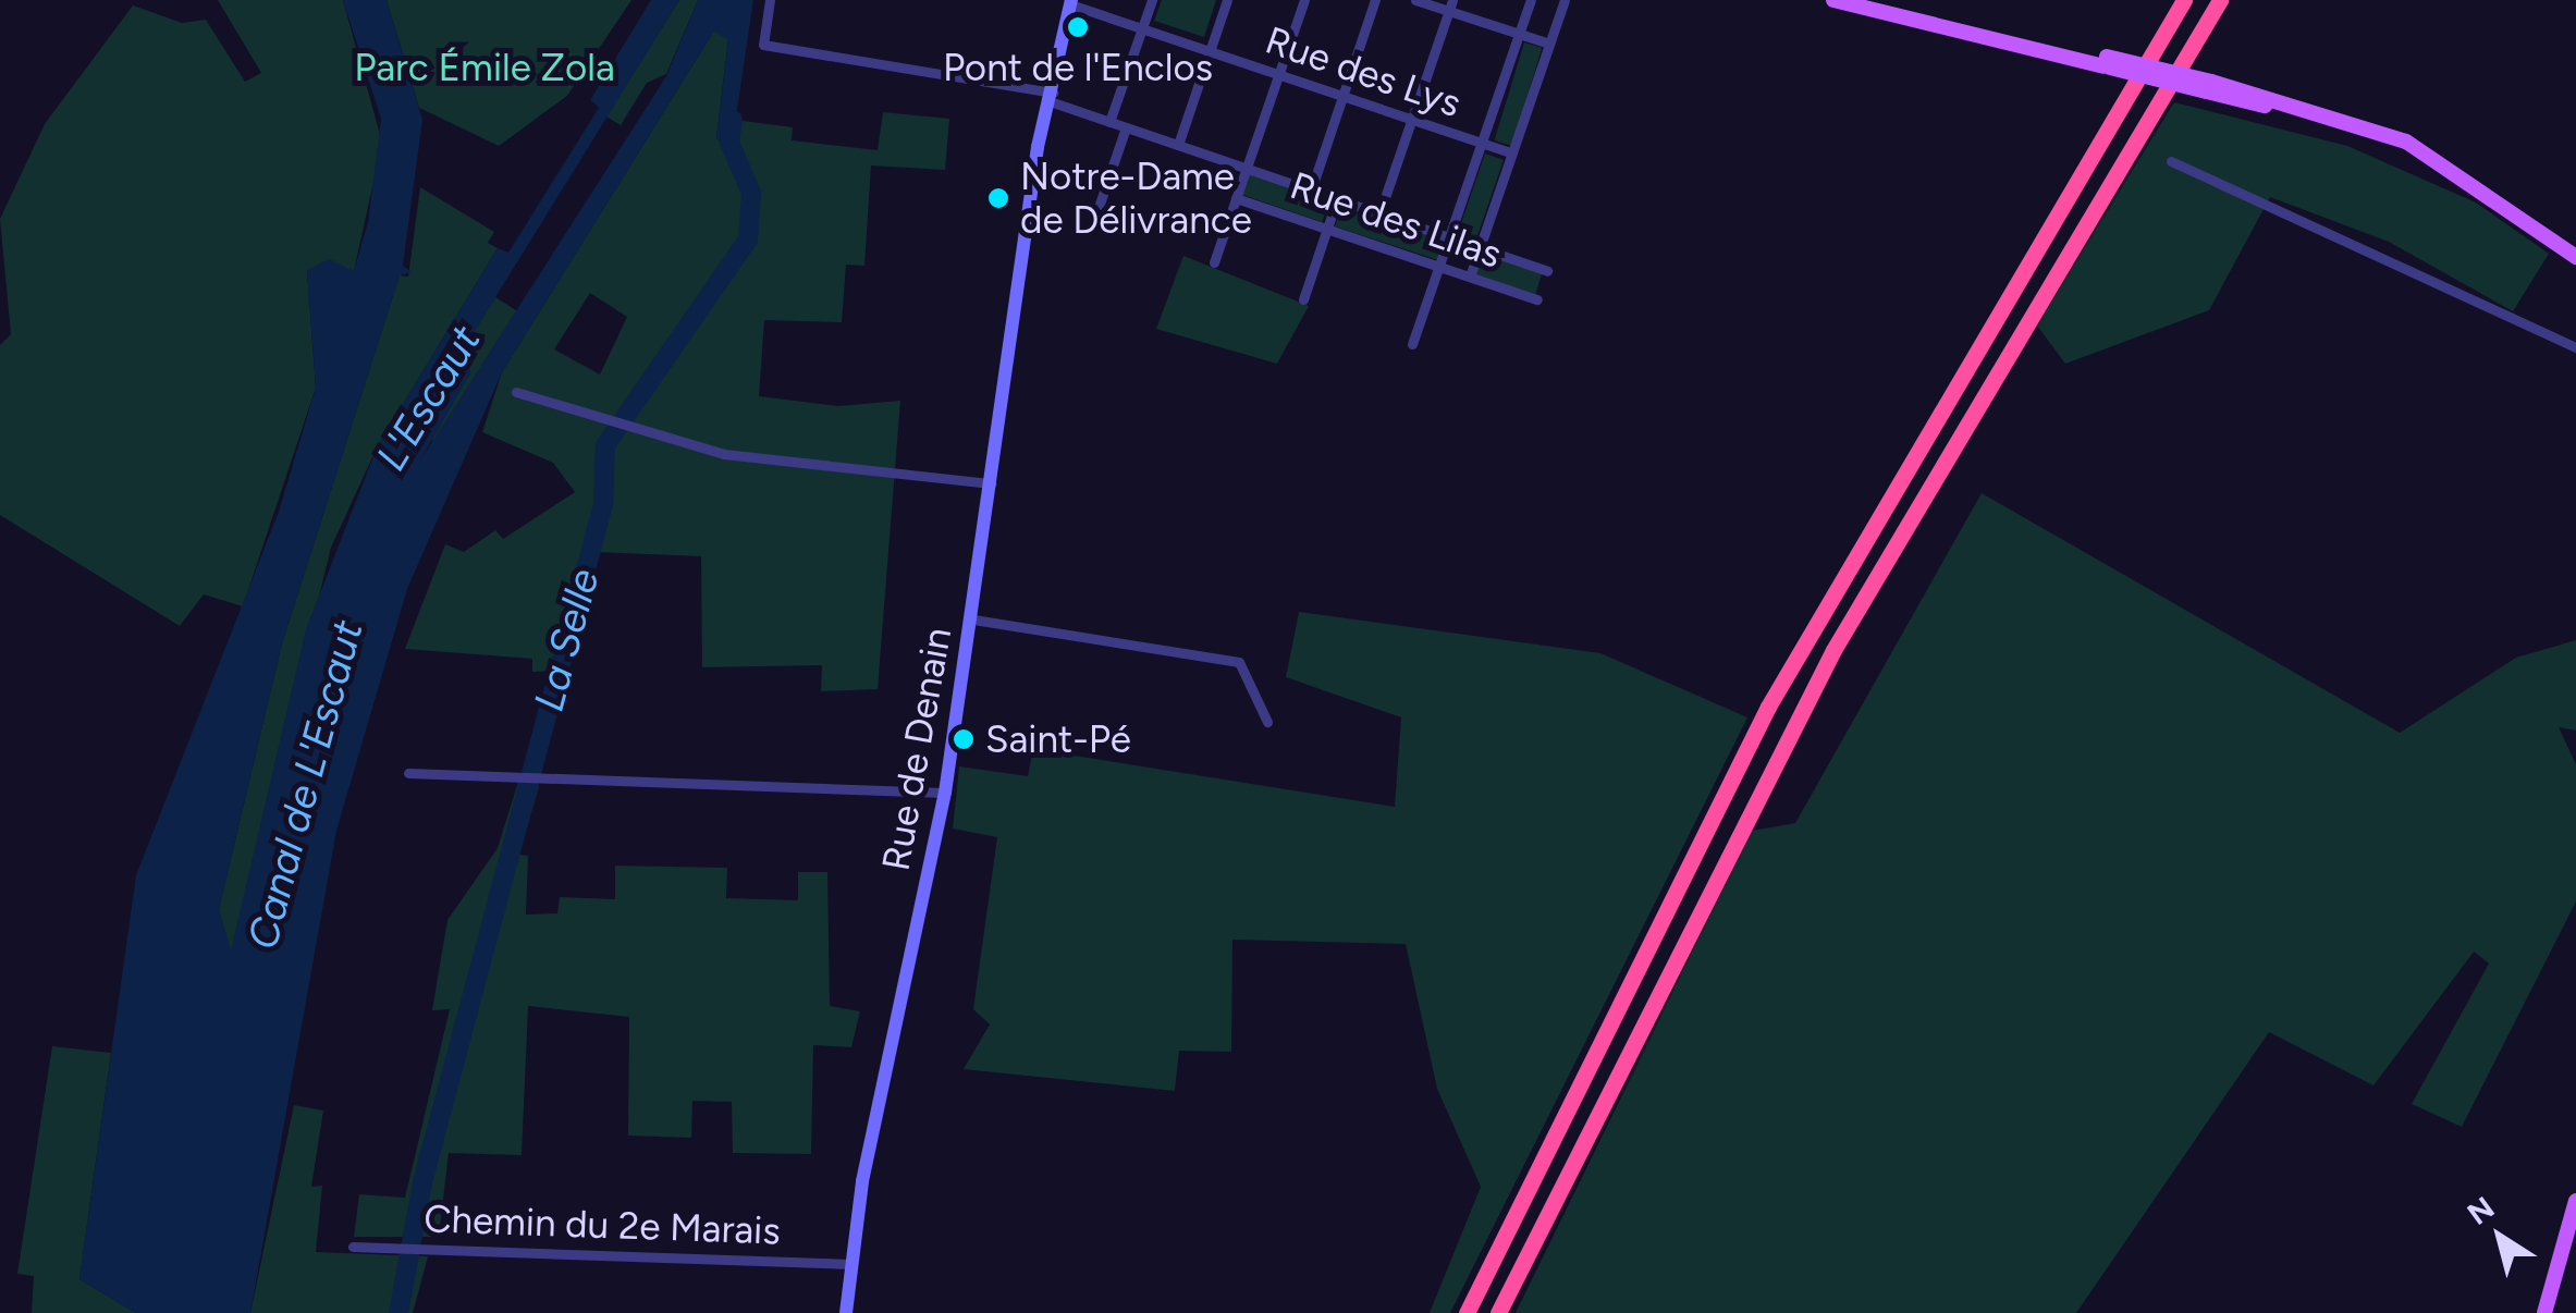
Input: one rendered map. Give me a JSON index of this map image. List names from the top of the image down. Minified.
{"streets":{"street":["Rue des Lys","Rue des Lilas","Rue de Denain","Chemin du 2e Marais"]},"crossings":[["Rue des Lys","Rue de Denain"],["Rue de Denain","Chemin du 2e Marais"]],"water":["L'Escaut","La Selle","Canal de L'Escaut"],"parks":["Parc Émile Zola"],"places":["Pont de l'Enclos","Notre-Dame de Délivrance","Saint-Pé"],"north":"top left"}
